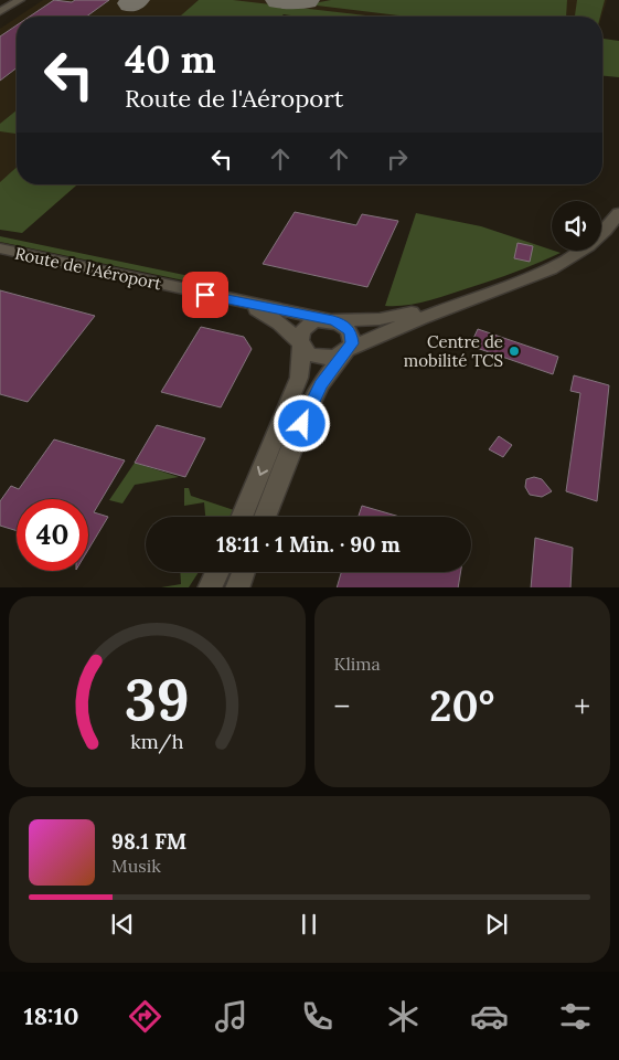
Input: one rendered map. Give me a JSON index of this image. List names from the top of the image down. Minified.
{"streets":{"street":["Route de l'Aéroport"]},"places":["Centre de mobilité TCS"],"page":{"turn":["40 m","Route de l'Aéroport"],"limit":"40","trip":"18:11 · 1 Min. · 90 m","tile":"Klima","heat":["−","20°","+"],"song":["98.1 FM","Musik"],"tabs":"18:10","gauge":["39","km/h"]}}
